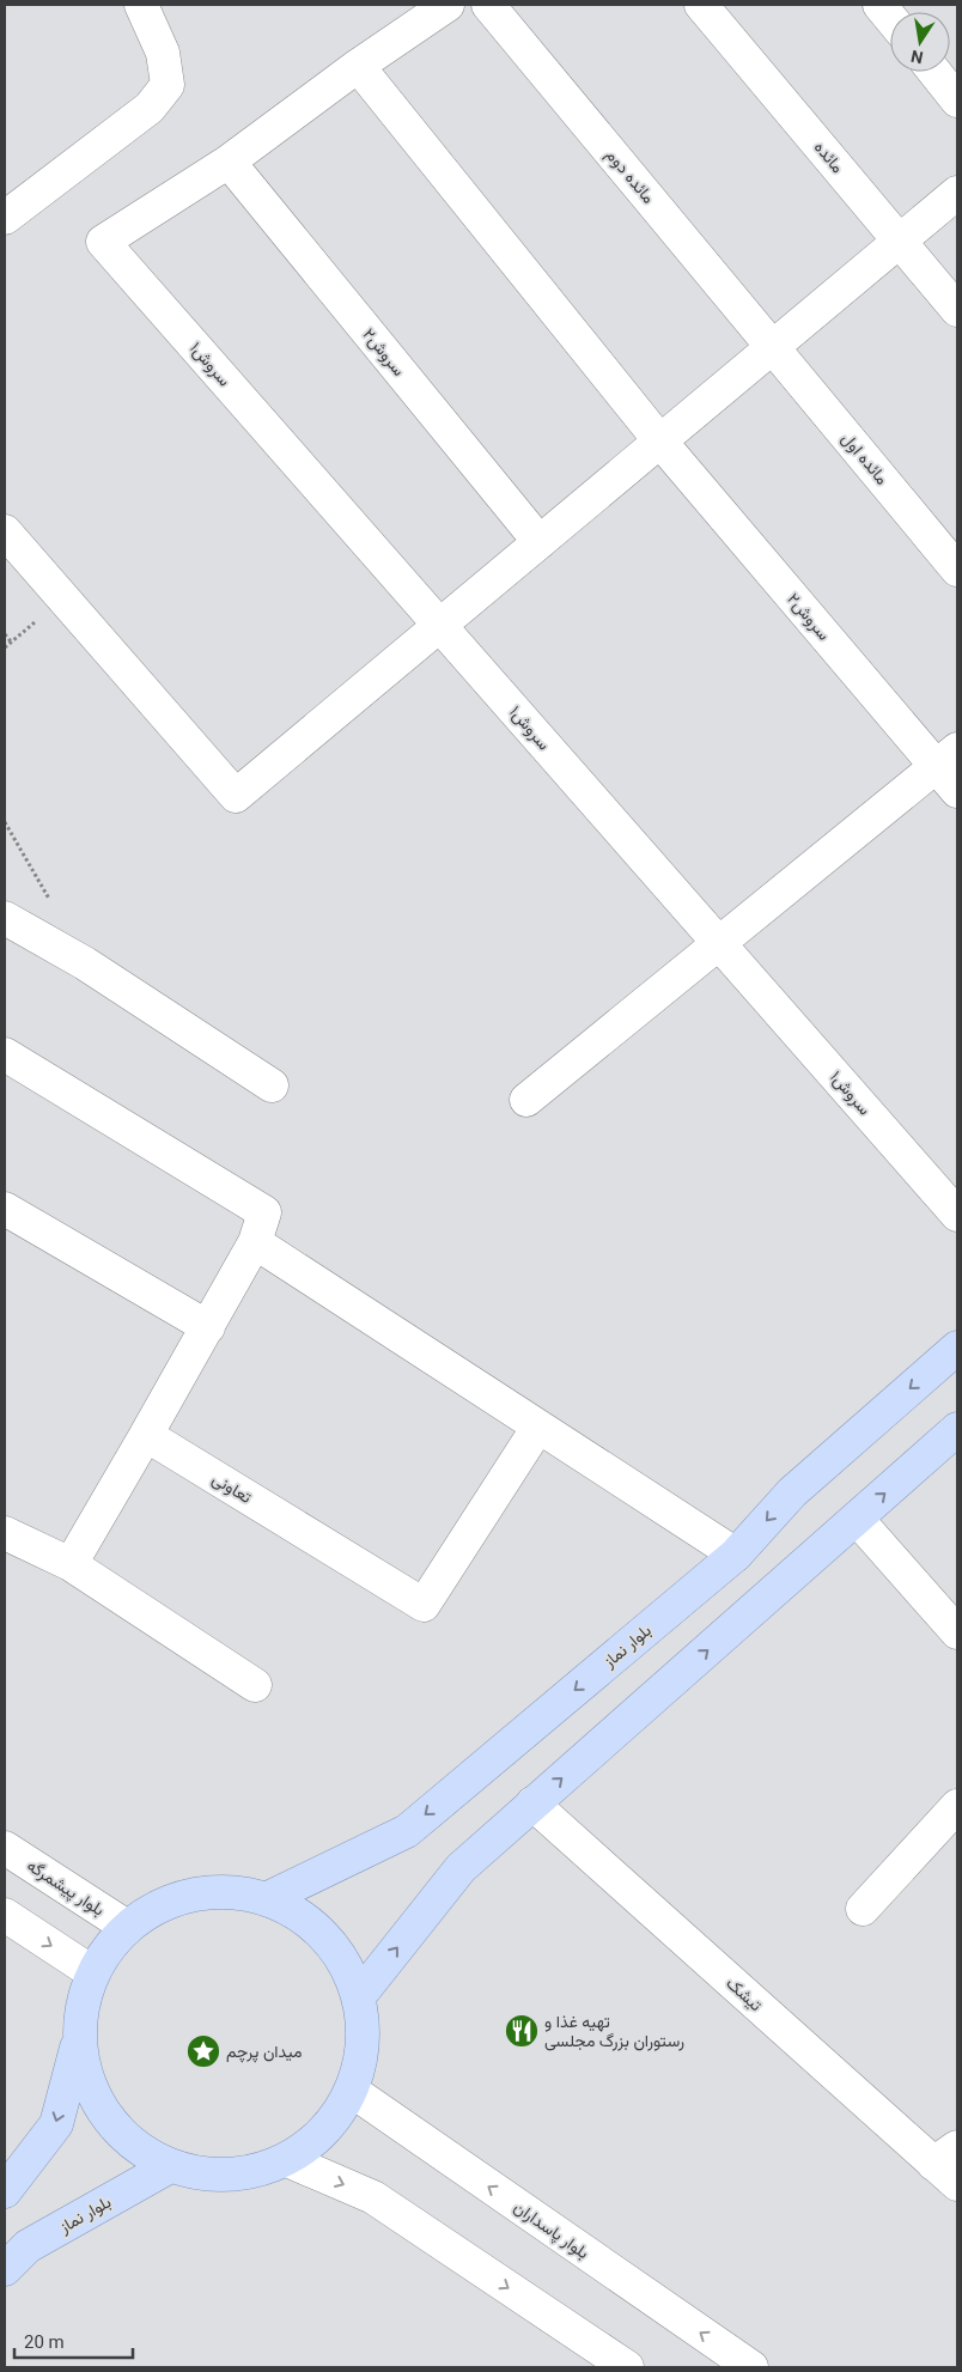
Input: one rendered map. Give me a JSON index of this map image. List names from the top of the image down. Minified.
{"streets":{"main road":["بلوار نماز"],"street":["مائده","مائده دوم","سروش۲","سروش۱","مائده اول","تعاونی","بلوار پیشمرگه","تیشک","بلوار پاسداران"]},"crossings":[["مائده دوم","مائده اول"],["سروش۲","سروش۱"]],"places":{"restaurant":["تهیه غذا و رستوران بزرگ مجلسی"],"place":["میدان پرچم"]},"scale_bar":"20 m","north":"bottom"}
